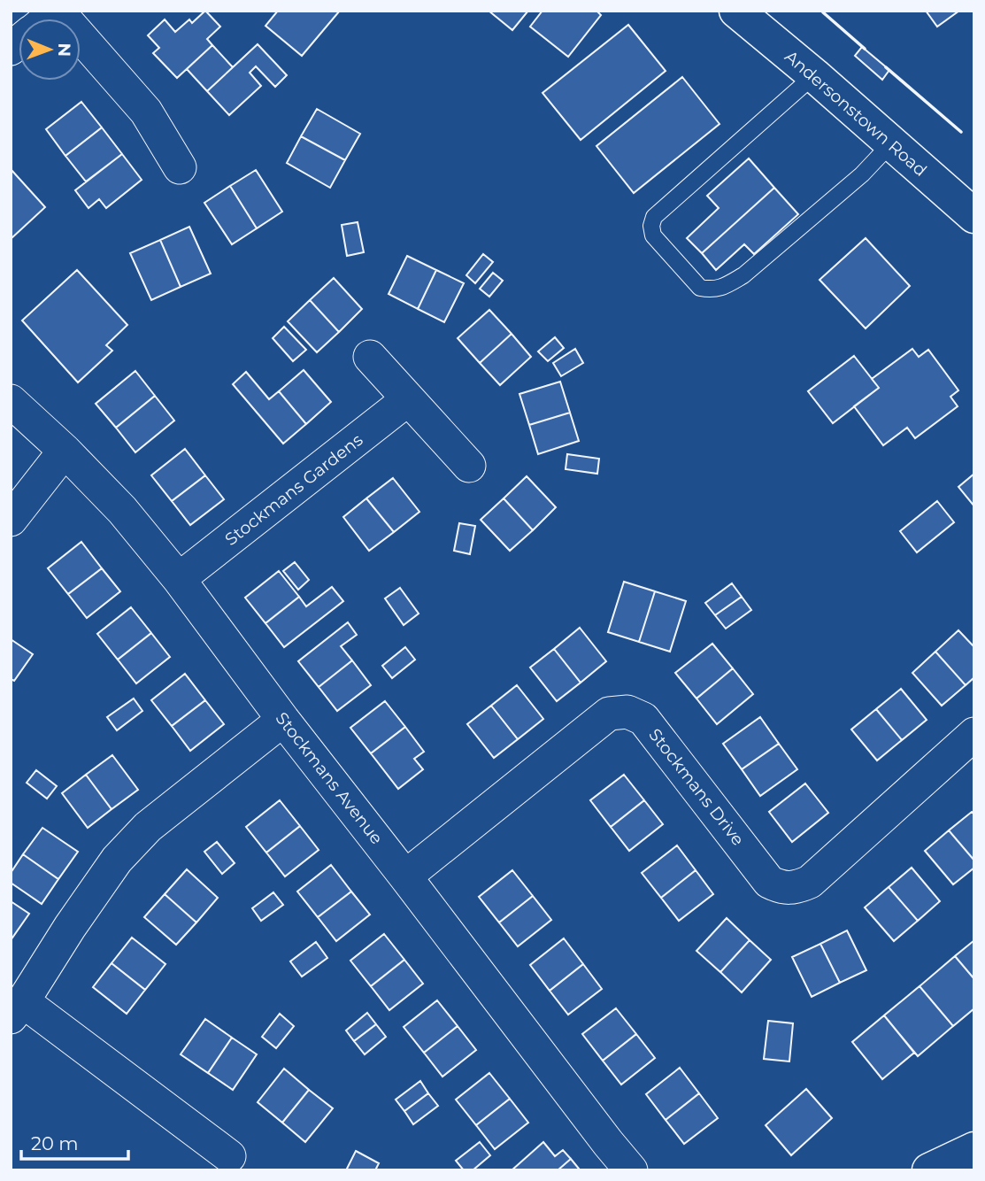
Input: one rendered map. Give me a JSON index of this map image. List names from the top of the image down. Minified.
{"streets":{"main road":["Andersonstown Road"],"street":["Stockmans Gardens","Stockmans Avenue","Stockmans Drive"]},"crossings":[["Stockmans Gardens","Stockmans Avenue"],["Stockmans Avenue","Stockmans Drive"]],"scale_bar":"20 m","north":"right"}
